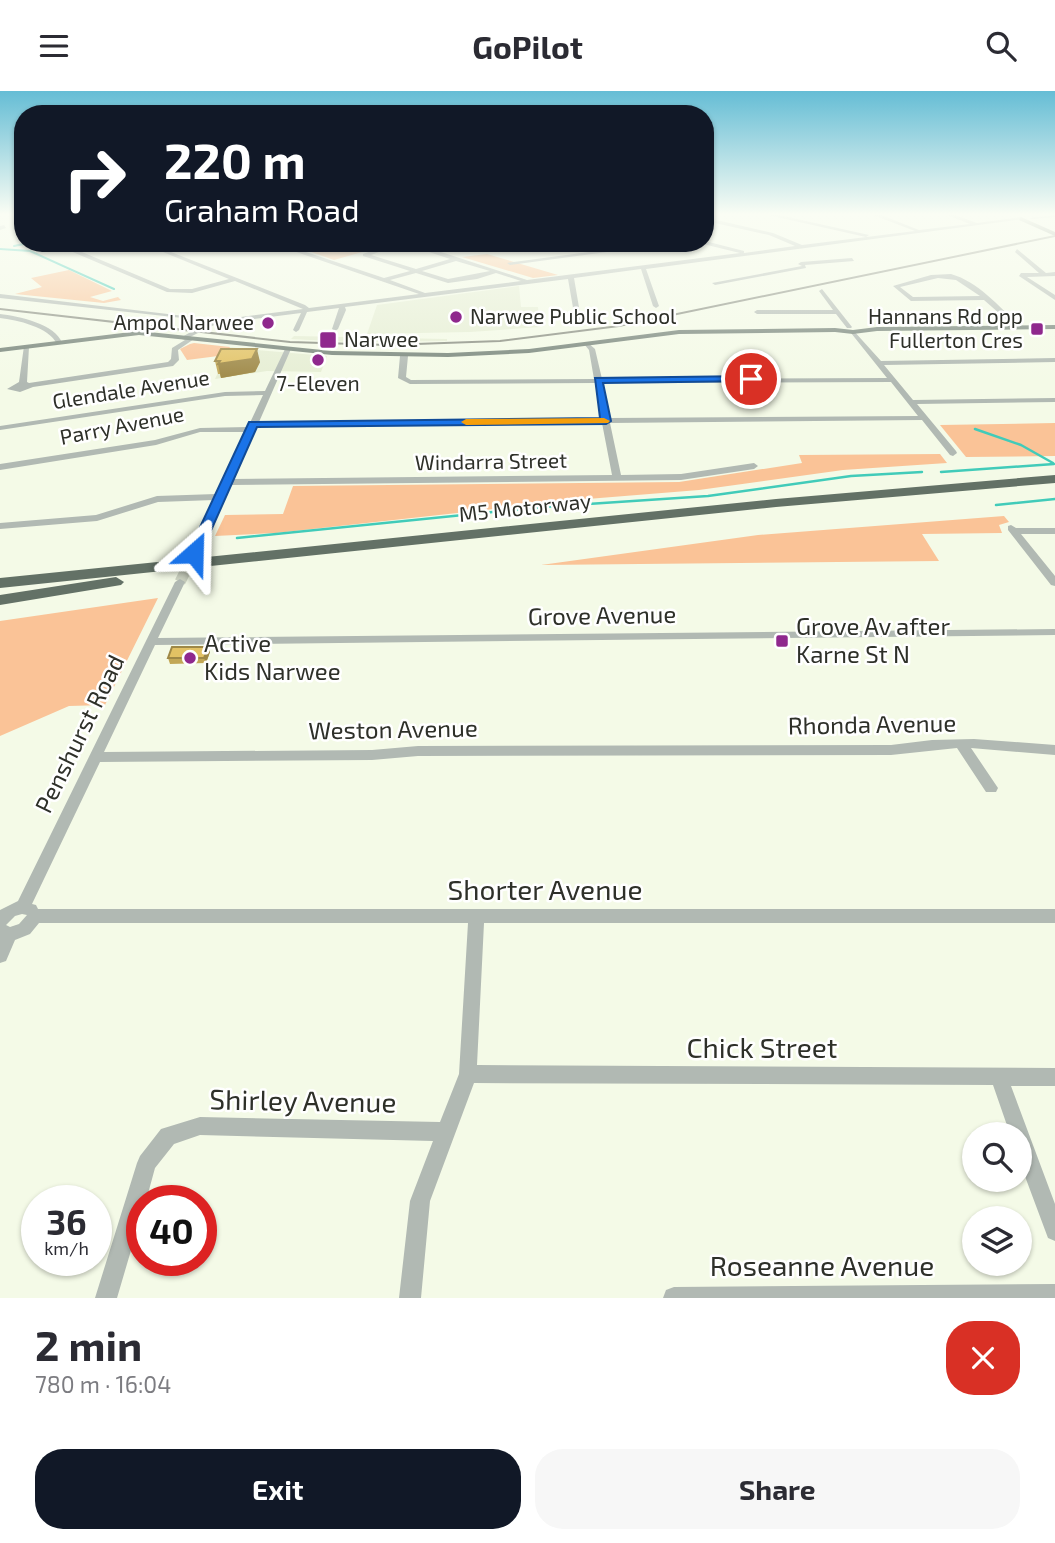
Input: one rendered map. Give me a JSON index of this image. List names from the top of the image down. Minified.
{"streets":{"highway":["M5 Motorway"],"street":["Glendale Avenue","Parry Avenue","Windarra Street","Grove Avenue","Rhonda Avenue","Weston Avenue","Penshurst Road","Shorter Avenue","Chick Street","Shirley Avenue","Roseanne Avenue"]},"crossings":[["Grove Avenue","Penshurst Road"],["Rhonda Avenue","Weston Avenue"],["Weston Avenue","Penshurst Road"],["Penshurst Road","Shorter Avenue"]],"places":{"other":["Narwee Public School","Ampol Narwee","7-Eleven","Active Kids Narwee"],"transit":["Hannans Rd opp Fullerton Cres","Narwee","Grove Av after Karne St N"]},"page":{"header":"GoPilot","turn":["220 m","Graham Road"],"speed":"36 km/h","limit":"40","heading":["2 min","780 m · 16:04"],"buttons":["Exit","Share"]}}
